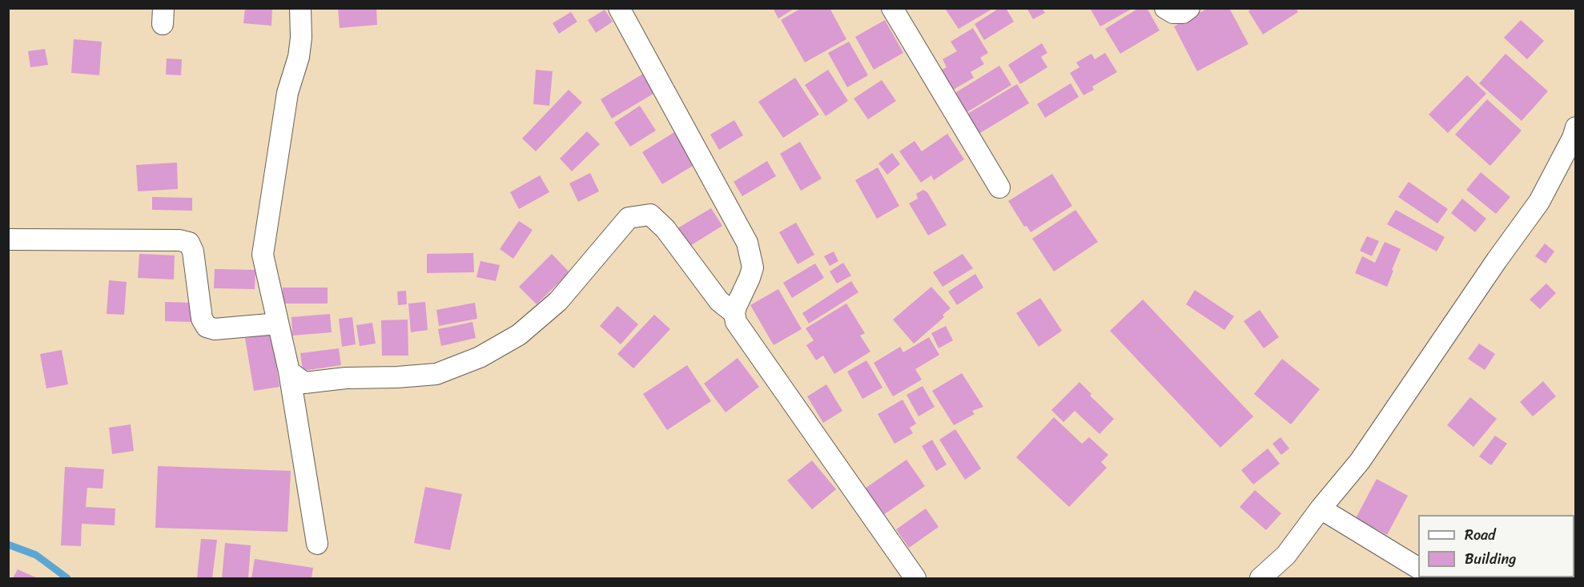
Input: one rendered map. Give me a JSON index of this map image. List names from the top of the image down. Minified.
{"legend":["Road","Building"]}
